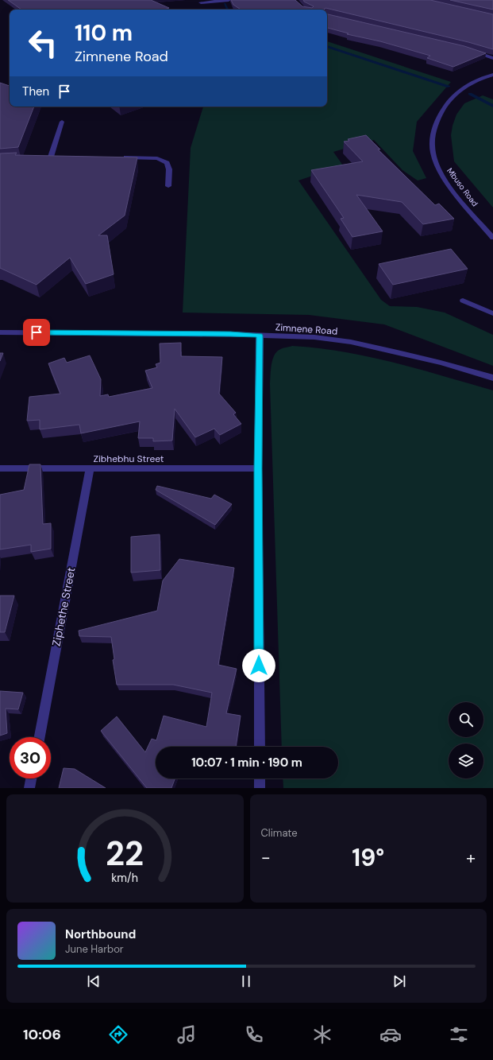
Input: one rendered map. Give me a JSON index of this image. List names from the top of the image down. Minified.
{"streets":{"street":["Mbuso Road","Zimnene Road","Zibhebhu Street","Ziphethe Street"]},"crossings":[["Zibhebhu Street","Ziphethe Street"]],"page":{"turn":["110 m","Zimnene Road"],"then":"Then","limit":"30","trip":"10:07 · 1 min · 190 m","tile":"Climate","heat":["−","19°","+"],"song":["Northbound","June Harbor"],"tabs":"10:06","gauge":["22","km/h"]}}
